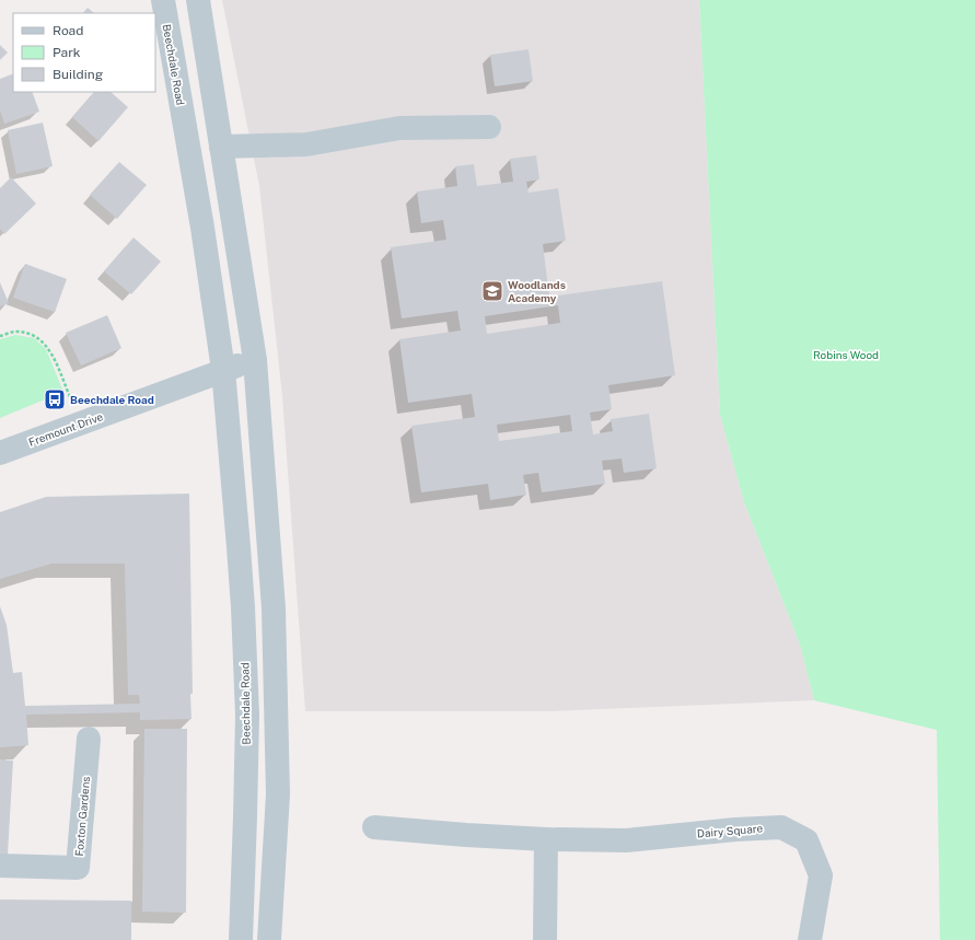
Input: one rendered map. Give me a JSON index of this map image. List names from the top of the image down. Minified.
{"streets":{"street":["Beechdale Road","Fremount Drive","Foxton Gardens","Dairy Square"]},"crossings":[["Beechdale Road","Fremount Drive"]],"parks":["Robins Wood"],"places":{"school or university":["Woodlands Academy"],"bus stop":["Beechdale Road"]},"legend":["Road","Park","Building"]}
